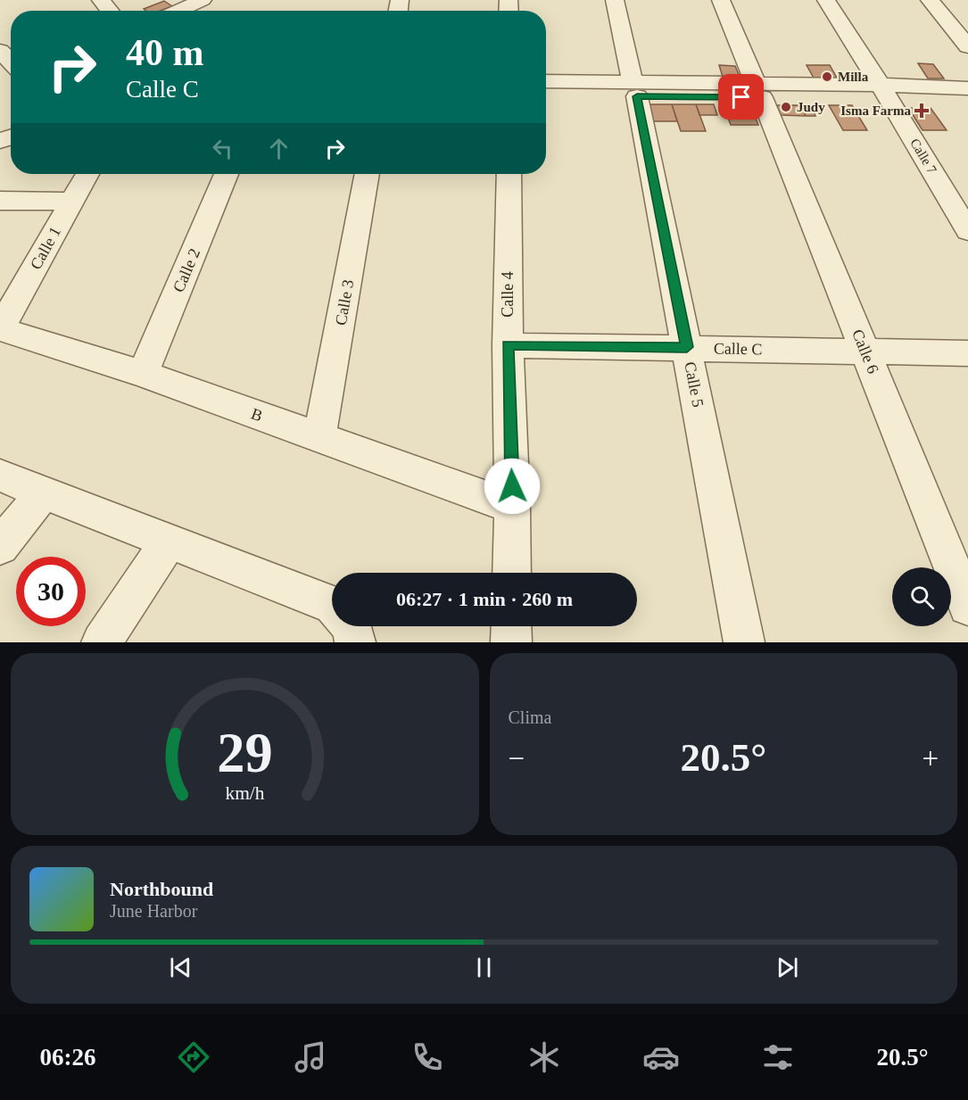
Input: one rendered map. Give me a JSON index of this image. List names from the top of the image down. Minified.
{"streets":{"street":["Calle 7","Calle 1","Calle 2","Calle 4","Calle 3","Calle C","Calle 6","Calle 5","B"]},"crossings":[["Calle 1","B"],["Calle 2","B"],["Calle 4","Calle C"],["Calle 4","B"],["Calle 3","B"],["Calle C","Calle 6"],["Calle C","Calle 5"]],"places":{"other":["Milla","Judy"],"health":["Isma Farma"]},"page":{"turn":["40 m","Calle C"],"limit":"30","trip":"06:27 · 1 min · 260 m","tile":"Clima","heat":["−","20.5°","+"],"song":["Northbound","June Harbor"],"tabs":["06:26","20.5°"],"gauge":["29","km/h"]}}
